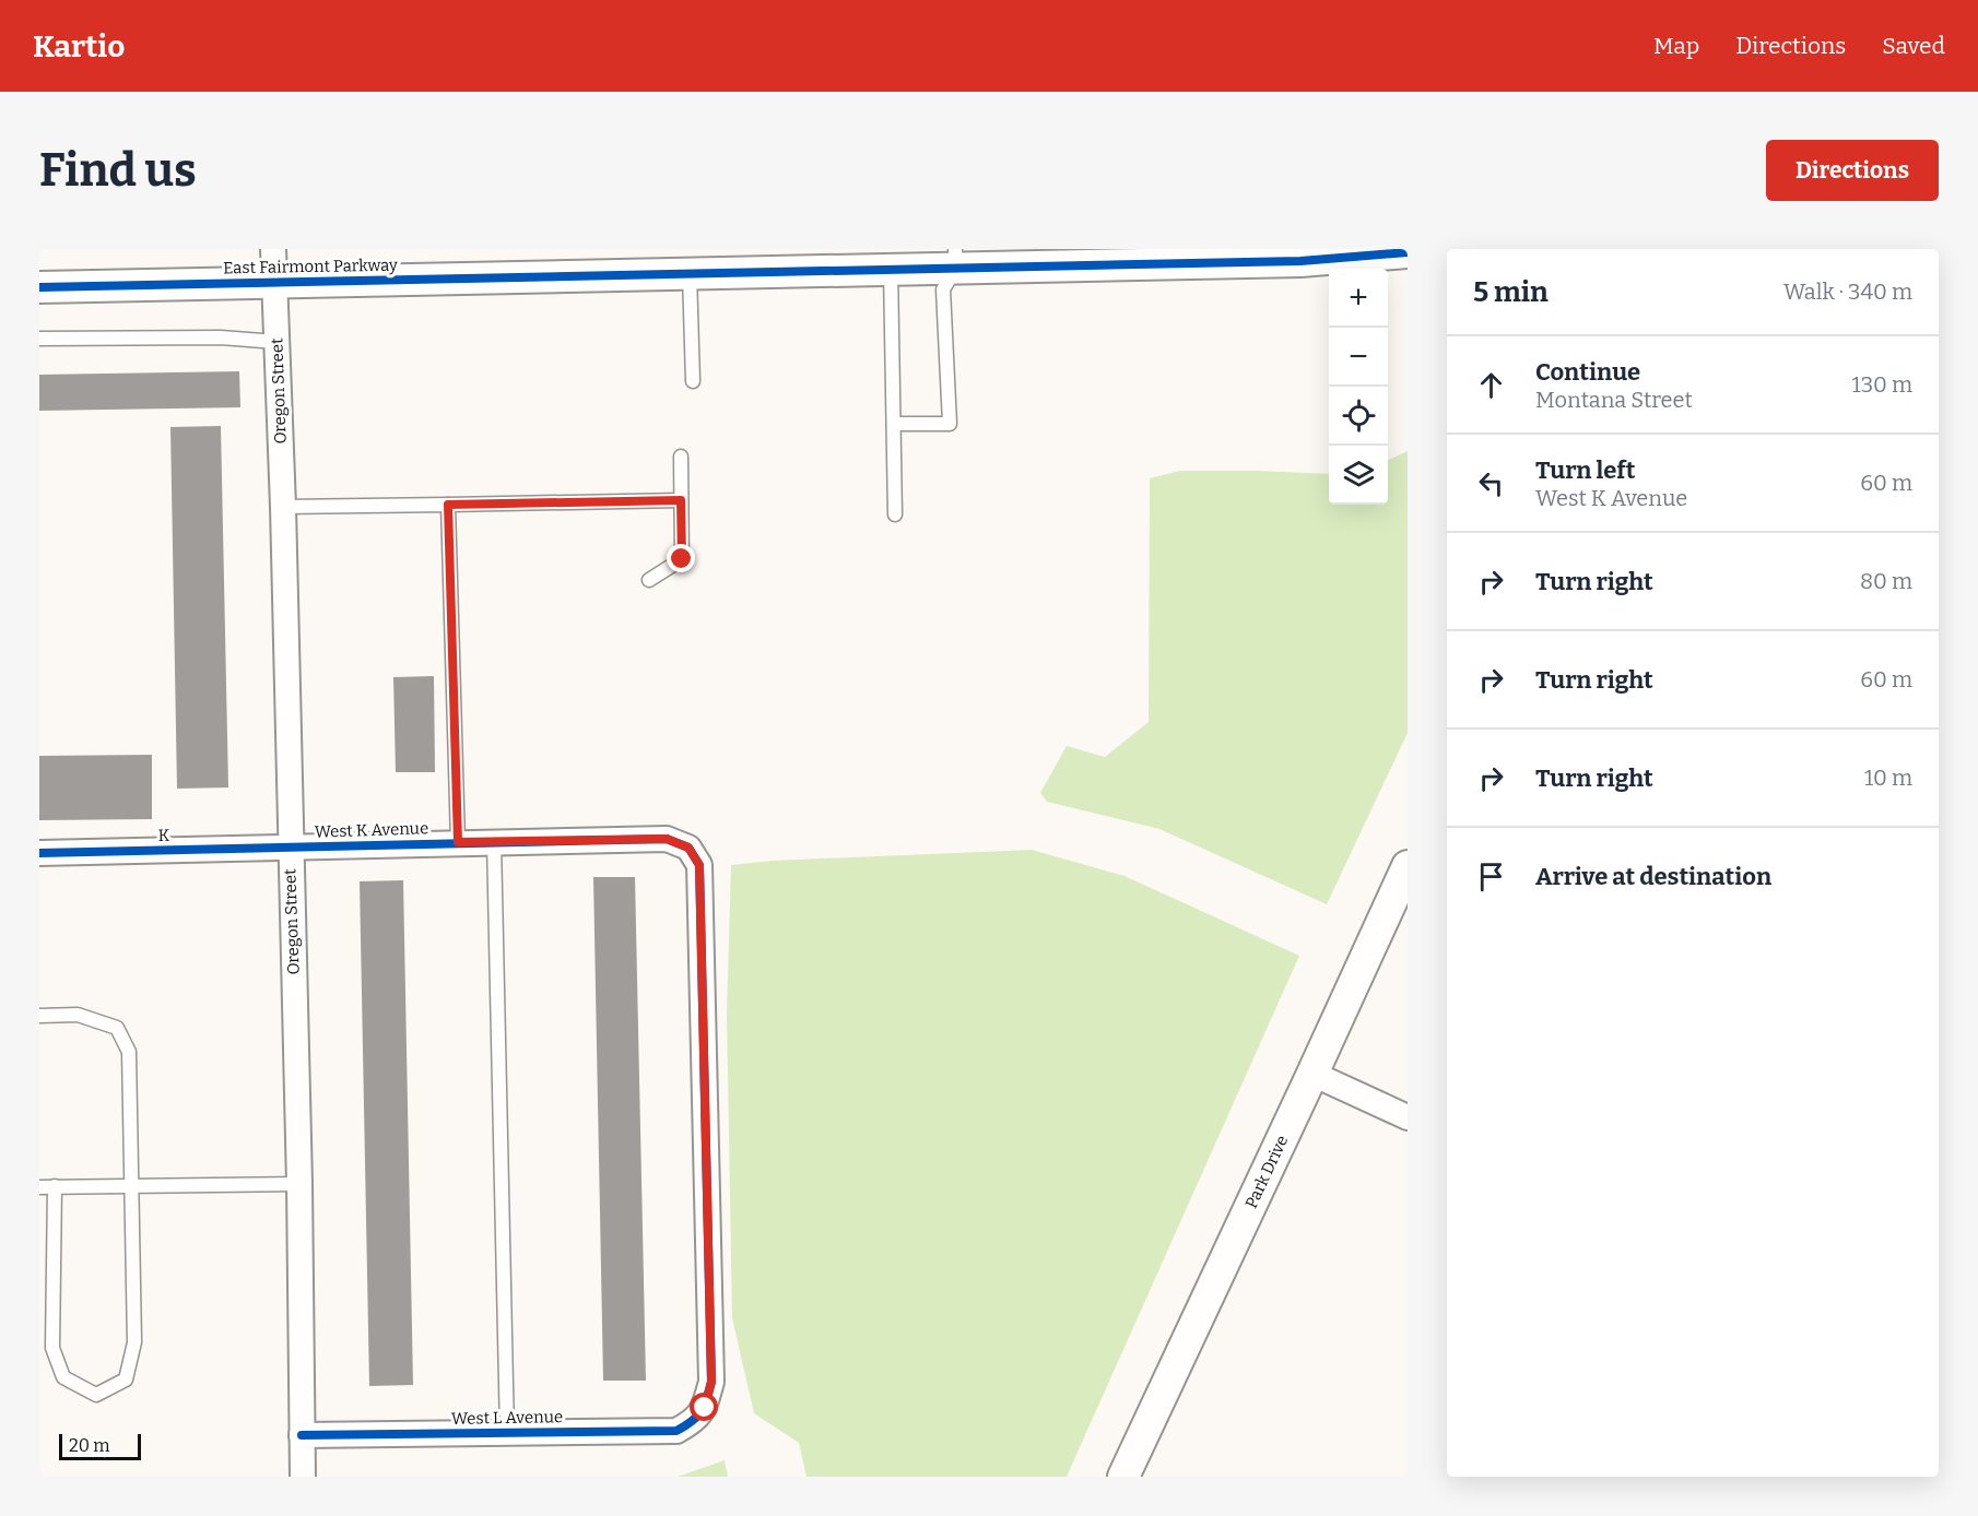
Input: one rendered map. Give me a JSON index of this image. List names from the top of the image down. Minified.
{"streets":{"street":["East Fairmont Parkway","Oregon Street","West K Avenue","K","Park Drive","West L Avenue"]},"crossings":[["East Fairmont Parkway","Oregon Street"],["Oregon Street","West K Avenue"],["Oregon Street","K"],["Oregon Street","West L Avenue"],["West K Avenue","K"],["West K Avenue","West L Avenue"]],"scale_bar":"20 m","page":{"header":"Kartio","nav":["Map","Directions","Saved"],"buttons":"Directions","title":"Find us","heading":["5 min","Walk · 340 m"],"map_buttons":["+","−"],"list":[["Continue","Montana Street","130 m"],["Turn left","West K Avenue","60 m"],["Turn right","80 m"],["Turn right","60 m"],["Turn right","10 m"],"Arrive at destination"],"scale":"20 m"}}
